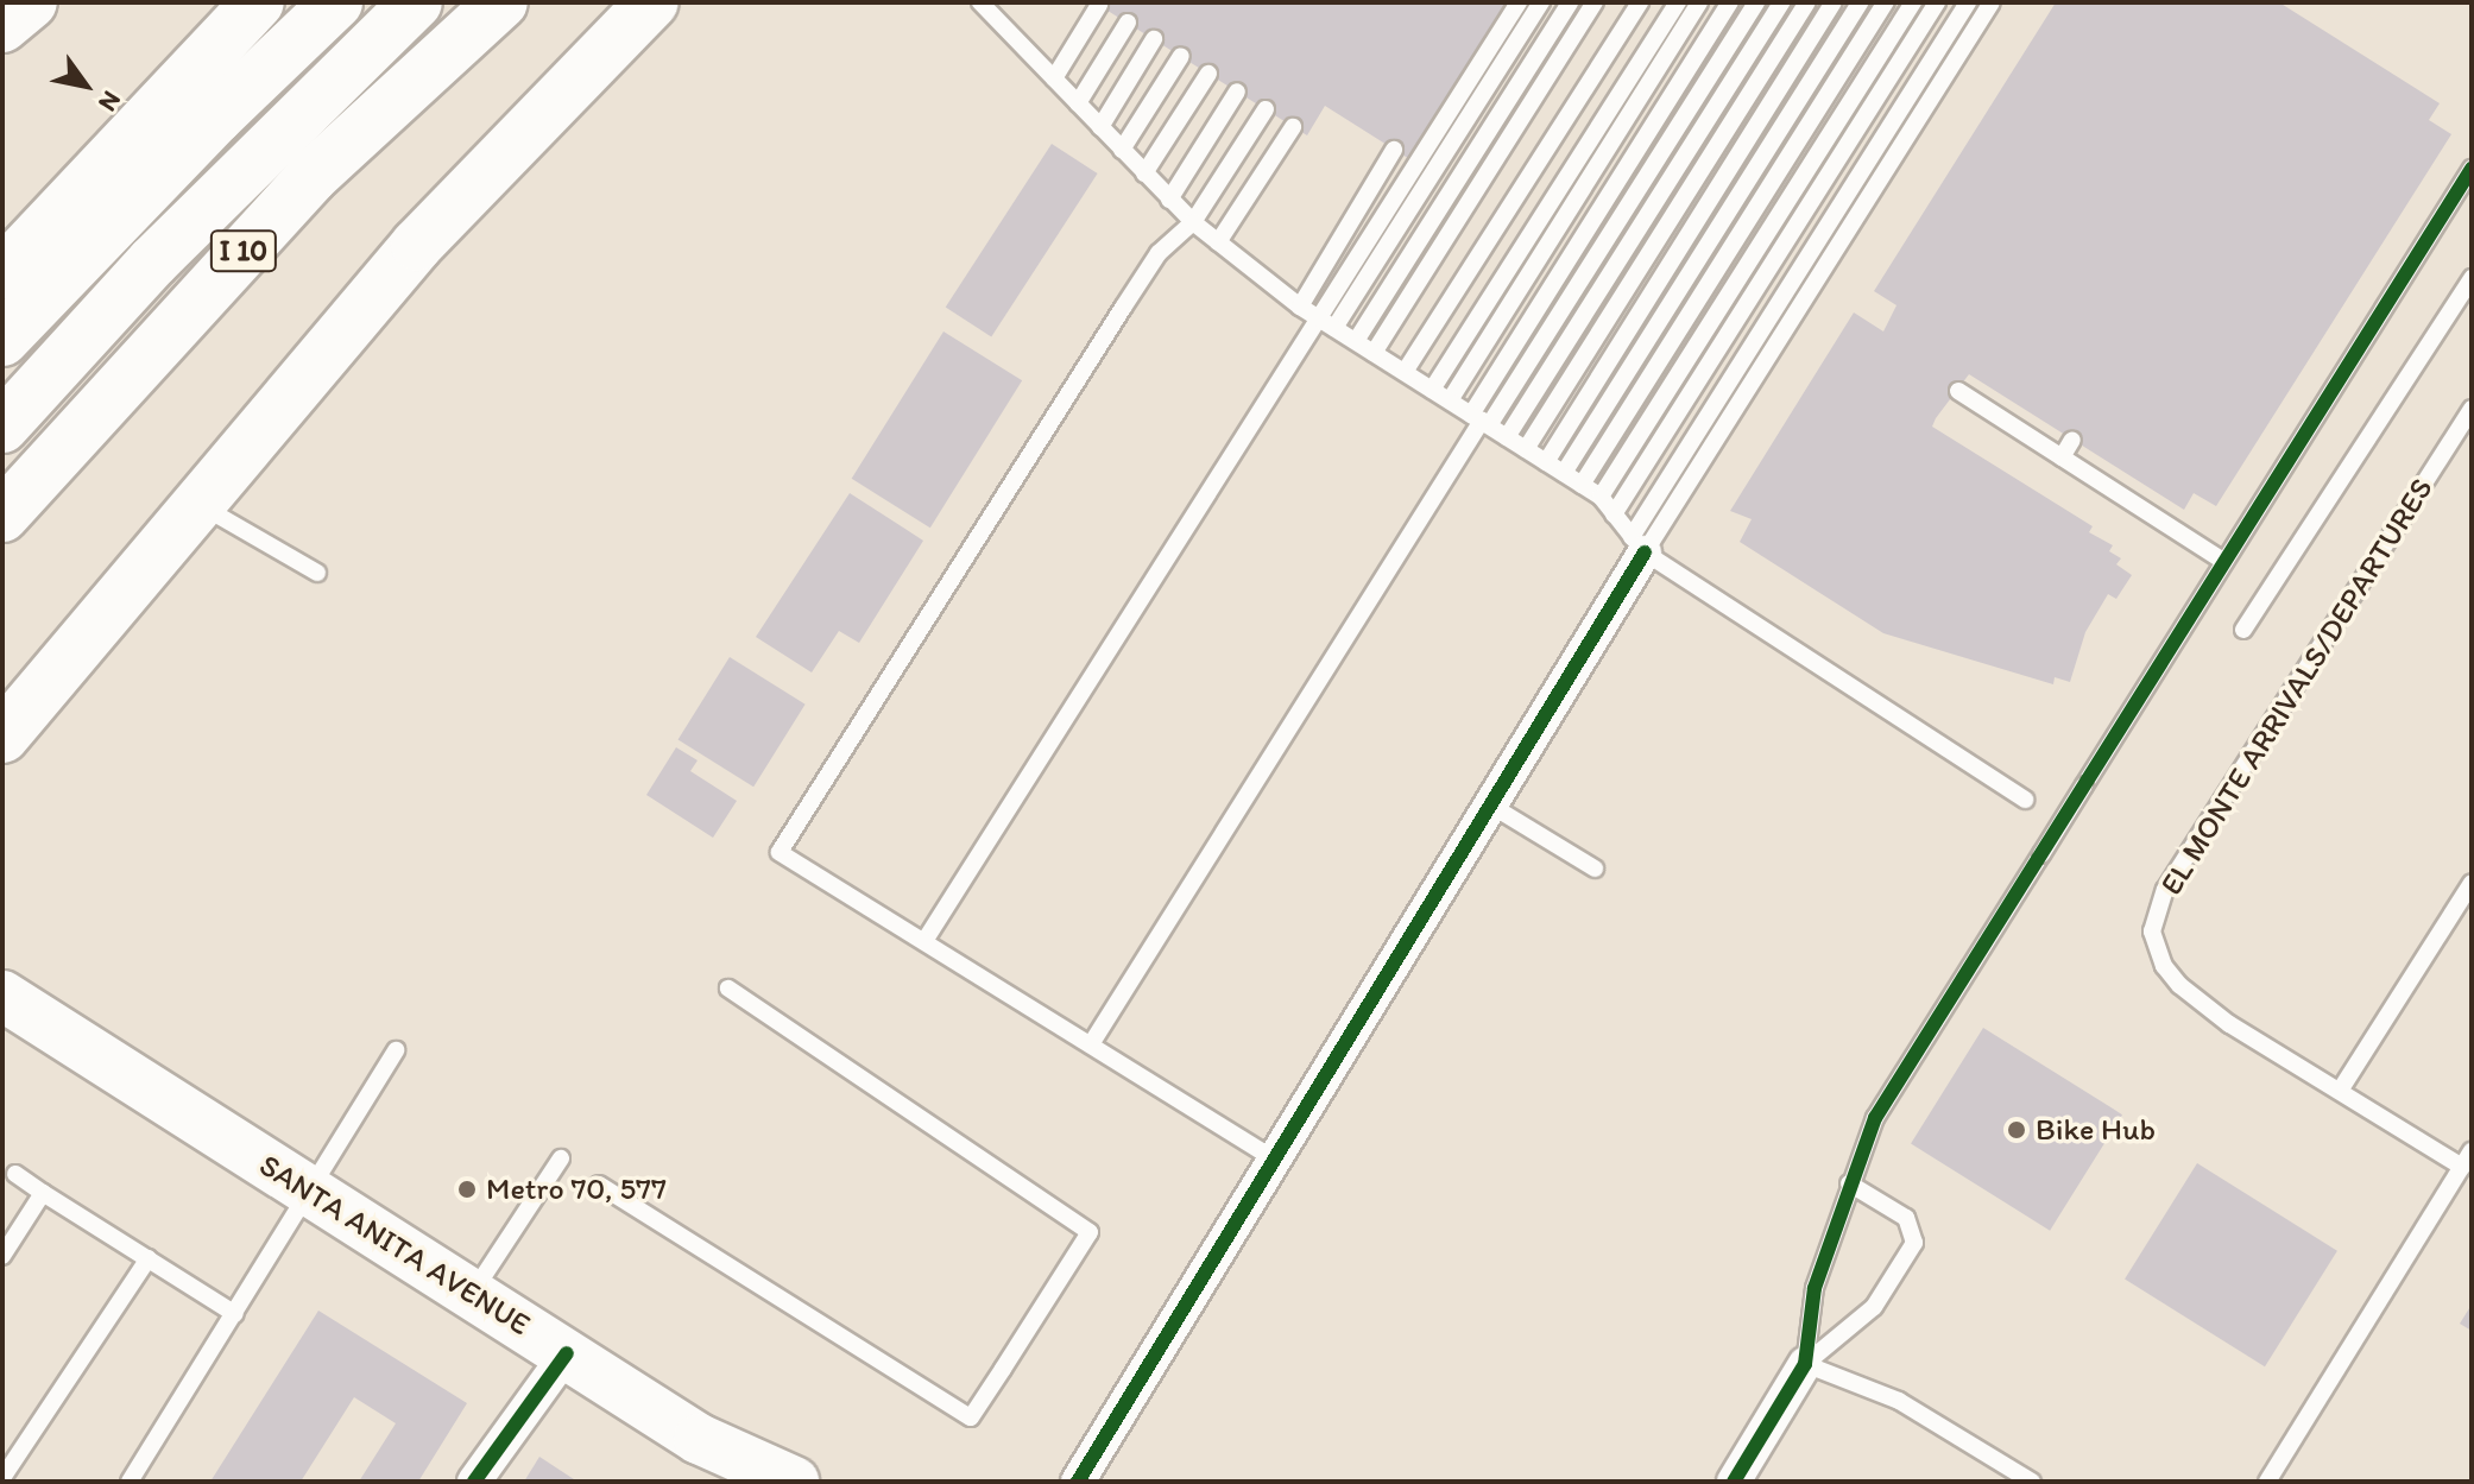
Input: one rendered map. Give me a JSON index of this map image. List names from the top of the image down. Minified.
{"streets":{"highway":["I 10"],"main road":["SANTA ANITA AVENUE"],"lane":["EL MONTE ARRIVALS/DEPARTURES"]},"places":["Bike Hub","Metro 70, 577"],"north":"bottom right"}
